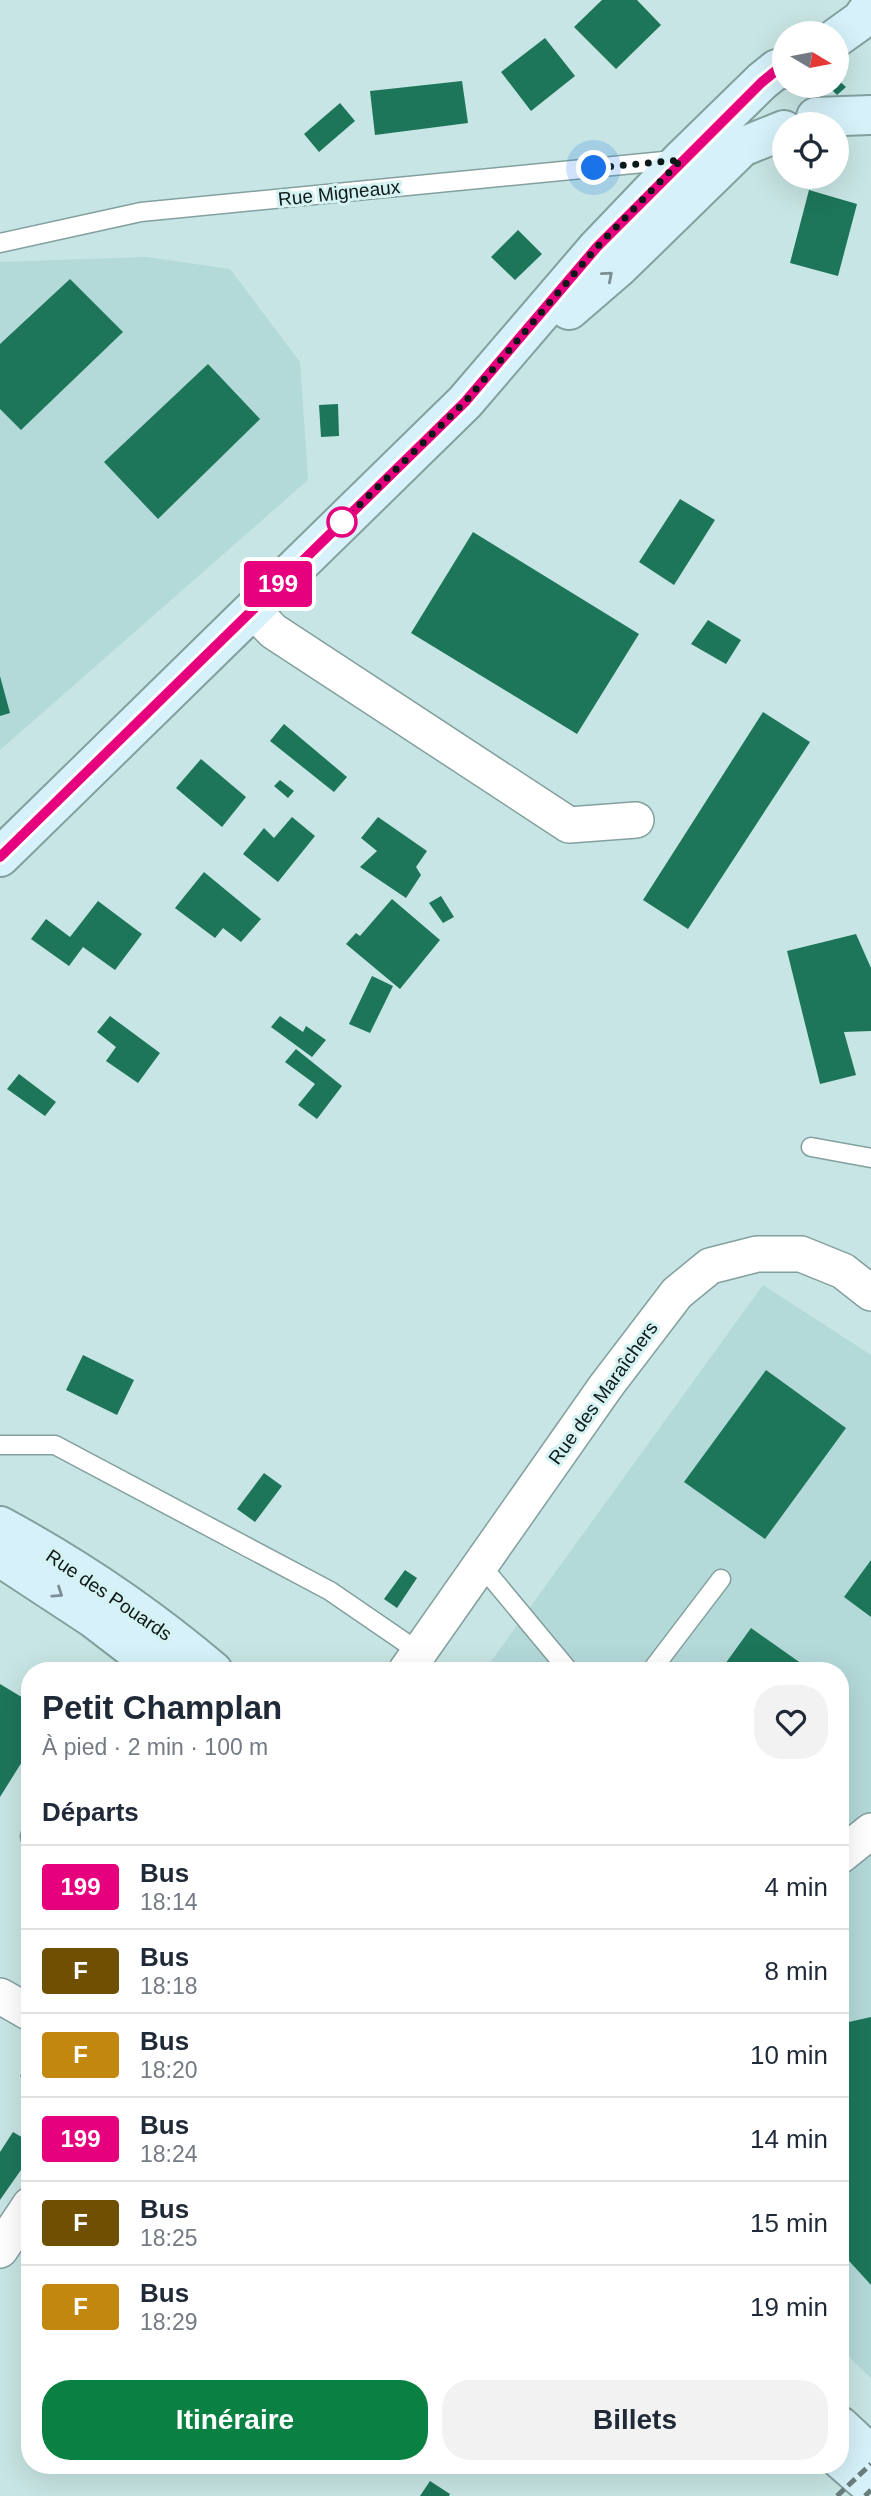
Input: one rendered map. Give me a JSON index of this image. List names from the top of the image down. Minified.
{"streets":{"main road":["Rue des Pouards"],"street":["Rue des Maraîchers"],"lane":["Rue Migneaux"]},"lines":["bus line 199"],"north":"right","page":{"on_map":"199","heading":[["Petit Champlan","À pied · 2 min · 100 m"],"Départs"],"list":[{"mark":"199","name":"Bus","note":"18:14","value":"4 min"},{"mark":"F","name":"Bus","note":"18:18","value":"8 min"},{"mark":"F","name":"Bus","note":"18:20","value":"10 min"},{"mark":"199","name":"Bus","note":"18:24","value":"14 min"},{"mark":"F","name":"Bus","note":"18:25","value":"15 min"},{"mark":"F","name":"Bus","note":"18:29","value":"19 min"}],"buttons":["Itinéraire","Billets"]}}
